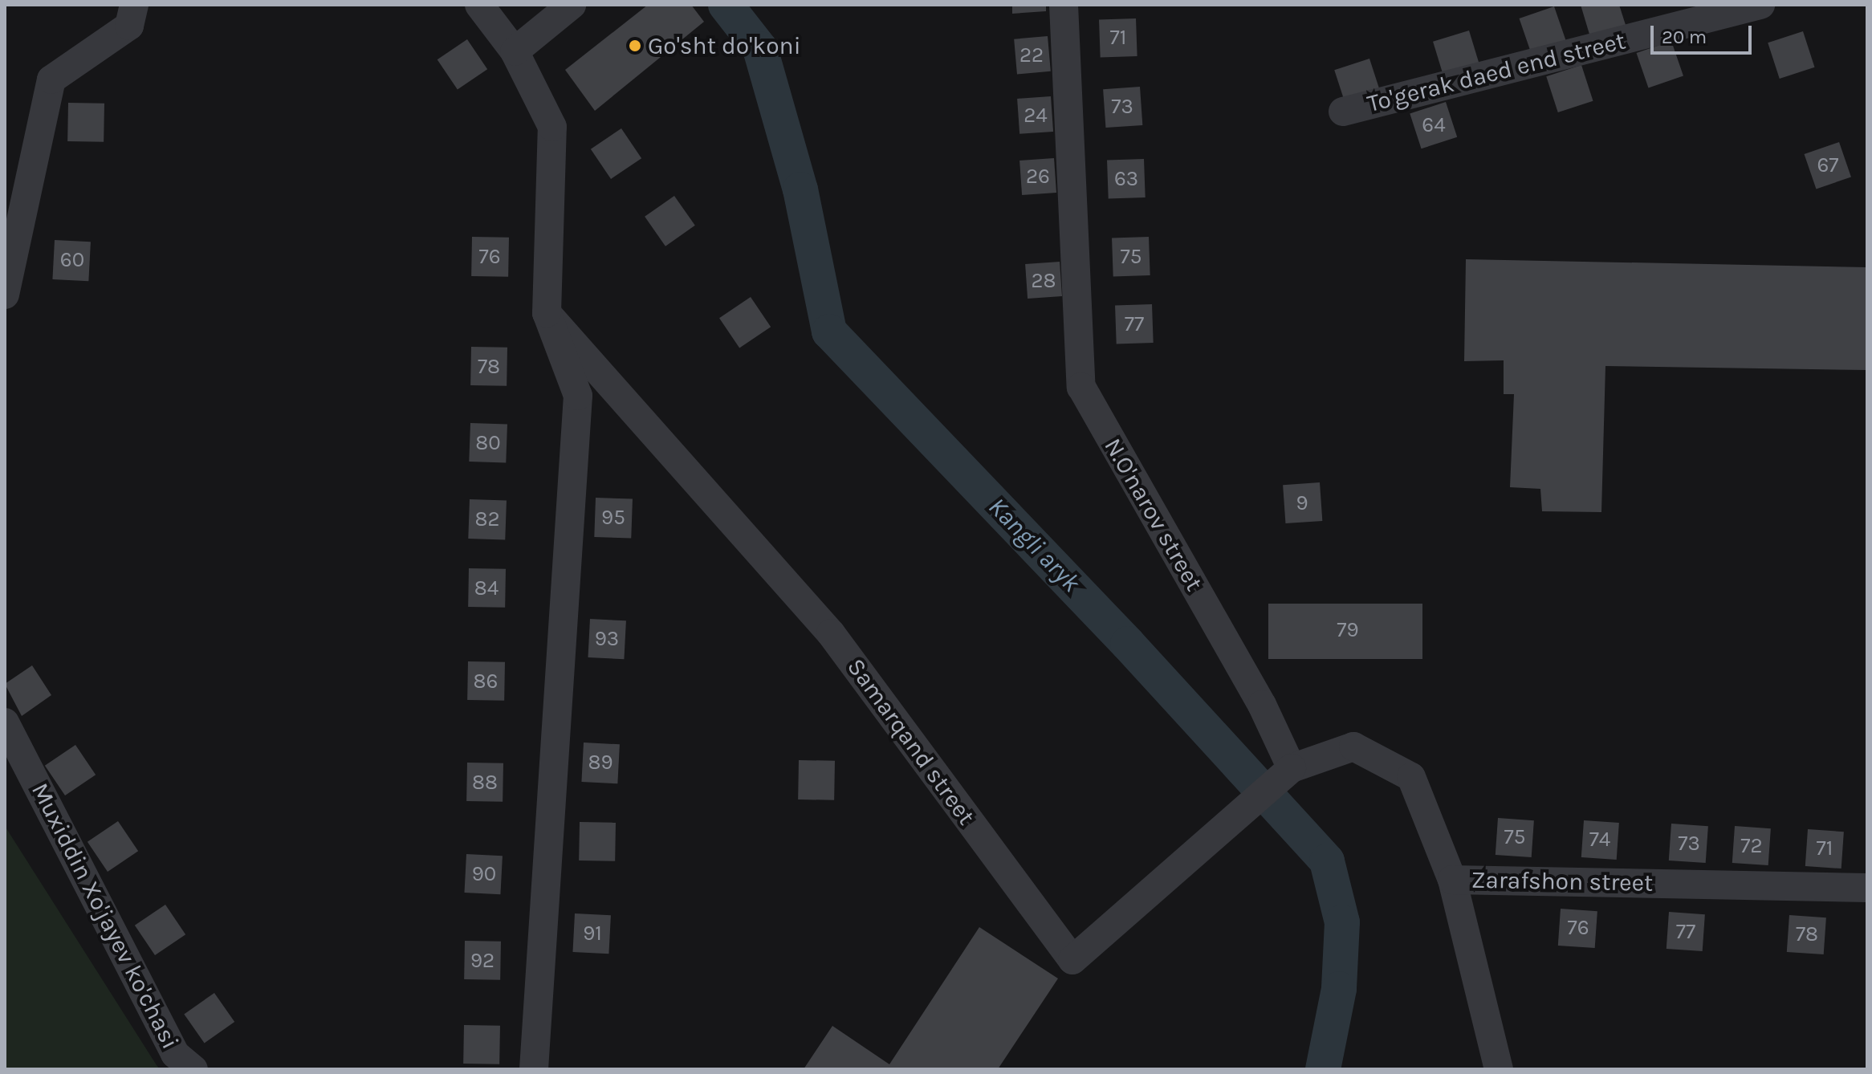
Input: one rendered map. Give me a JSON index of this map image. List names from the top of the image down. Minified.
{"streets":{"street":["To'gerak daed end street","N.O'narov street","Samarqand street","Zarafshon street","Muxiddin Xo'jayev ko'chasi"]},"crossings":[["N.O'narov street","Samarqand street"]],"water":["Kangli aryk"],"places":["Go'sht do'koni"],"house_numbers":["71","22","73","24","64","67","26","63","76","75","60","28","77","78","80","9","95","82","84","79","93","86","89","88","75","74","73","72","71","90","76","77","91","78","92"],"scale_bar":"20 m"}
